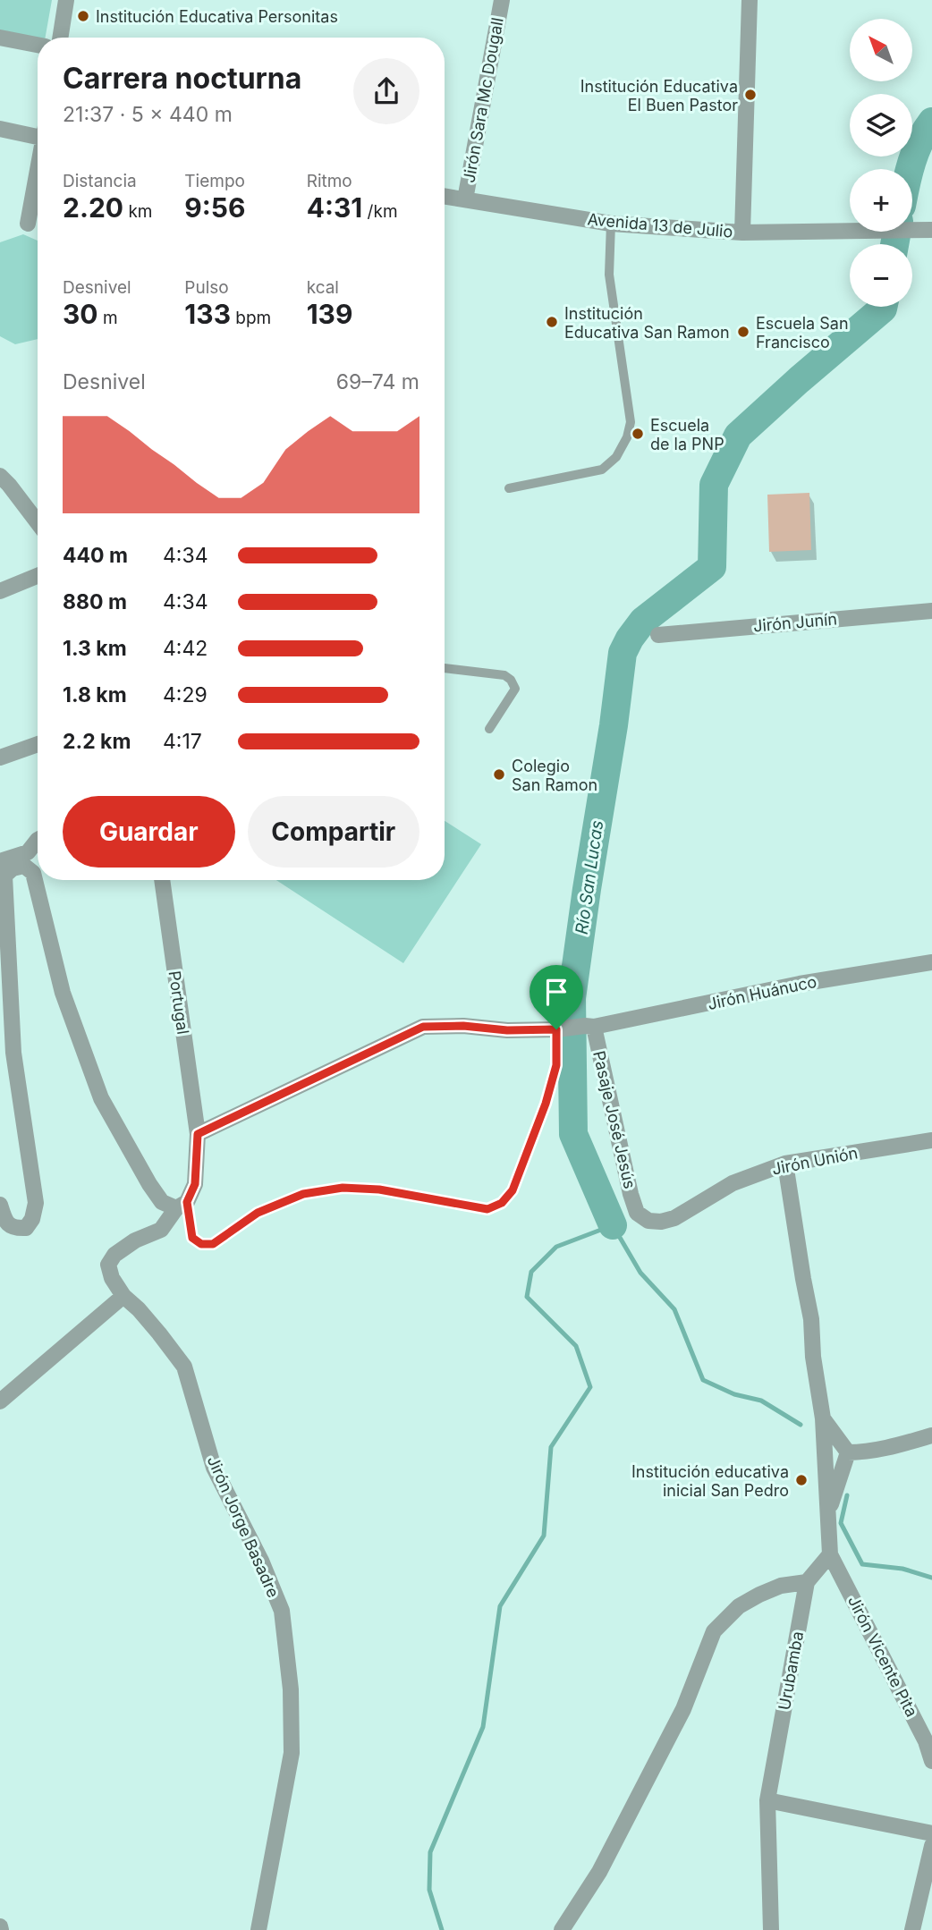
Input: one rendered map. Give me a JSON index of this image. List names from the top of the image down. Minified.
{"streets":{"street":["Jirón Sara Mc Dougall","Avenida 13 de Julio","Jirón Junín","Jirón Huánuco","Portugal","Pasaje José Jesús","Jirón Unión","Jirón Jorge Basadre","Jirón Vicente Pita","Urubamba"]},"crossings":[["Jirón Sara Mc Dougall","Avenida 13 de Julio"],["Jirón Huánuco","Portugal"],["Jirón Huánuco","Pasaje José Jesús"],["Portugal","Jirón Jorge Basadre"],["Pasaje José Jesús","Jirón Unión"],["Jirón Vicente Pita","Urubamba"]],"water":["Río San Lucas"],"places":["Institución Educativa Personitas","Institución Educativa El Buen Pastor","Institución Educativa San Ramon","Escuela San Francisco","Escuela de la PNP","Colegio San Ramon","Institución educativa inicial San Pedro"],"north":"top left","page":{"map_buttons":["+","−"],"heading":["Carrera nocturna","21:37 · 5 × 440 m"],"stats":[["Distancia","2.20 km"],["Tiempo","9:56"],["Ritmo","4:31 /km"],["Desnivel","30 m"],["Pulso","133 bpm"],["kcal","139"]],"chart":["Desnivel","69–74 m"],"list":[{"name":"440 m","note":"4:34"},{"name":"880 m","note":"4:34"},{"name":"1.3 km","note":"4:42"},{"name":"1.8 km","note":"4:29"},{"name":"2.2 km","note":"4:17"}],"buttons":["Guardar","Compartir"]}}
